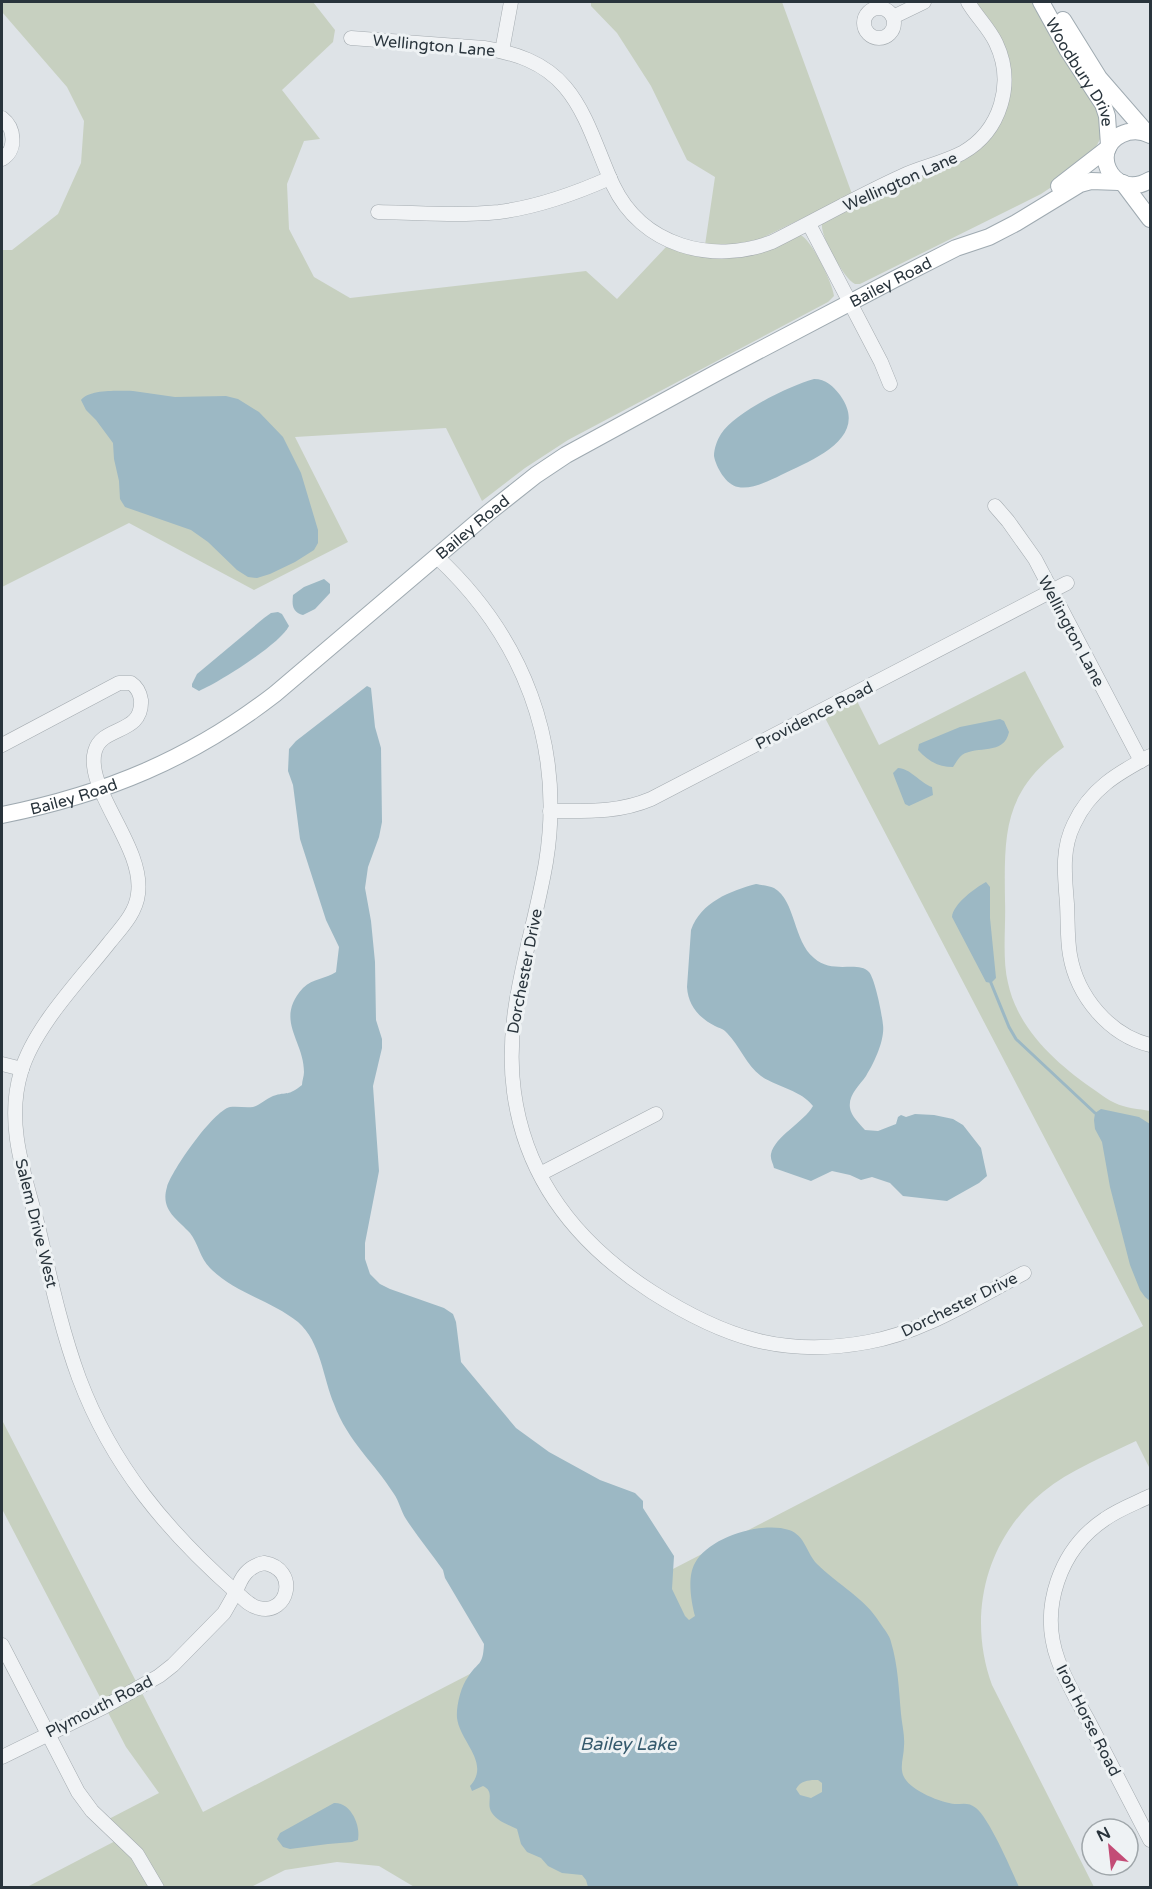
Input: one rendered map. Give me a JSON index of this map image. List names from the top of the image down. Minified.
{"streets":{"main road":["Woodbury Drive","Bailey Road"],"street":["Wellington Lane","Providence Road","Dorchester Drive","Salem Drive West","Plymouth Road","Iron Horse Road"]},"crossings":[["Wellington Lane","Providence Road"],["Woodbury Drive","Bailey Road"],["Bailey Road","Dorchester Drive"],["Bailey Road","Salem Drive West"],["Providence Road","Dorchester Drive"],["Salem Drive West","Plymouth Road"]],"water":["Bailey Lake"],"north":"top left"}
